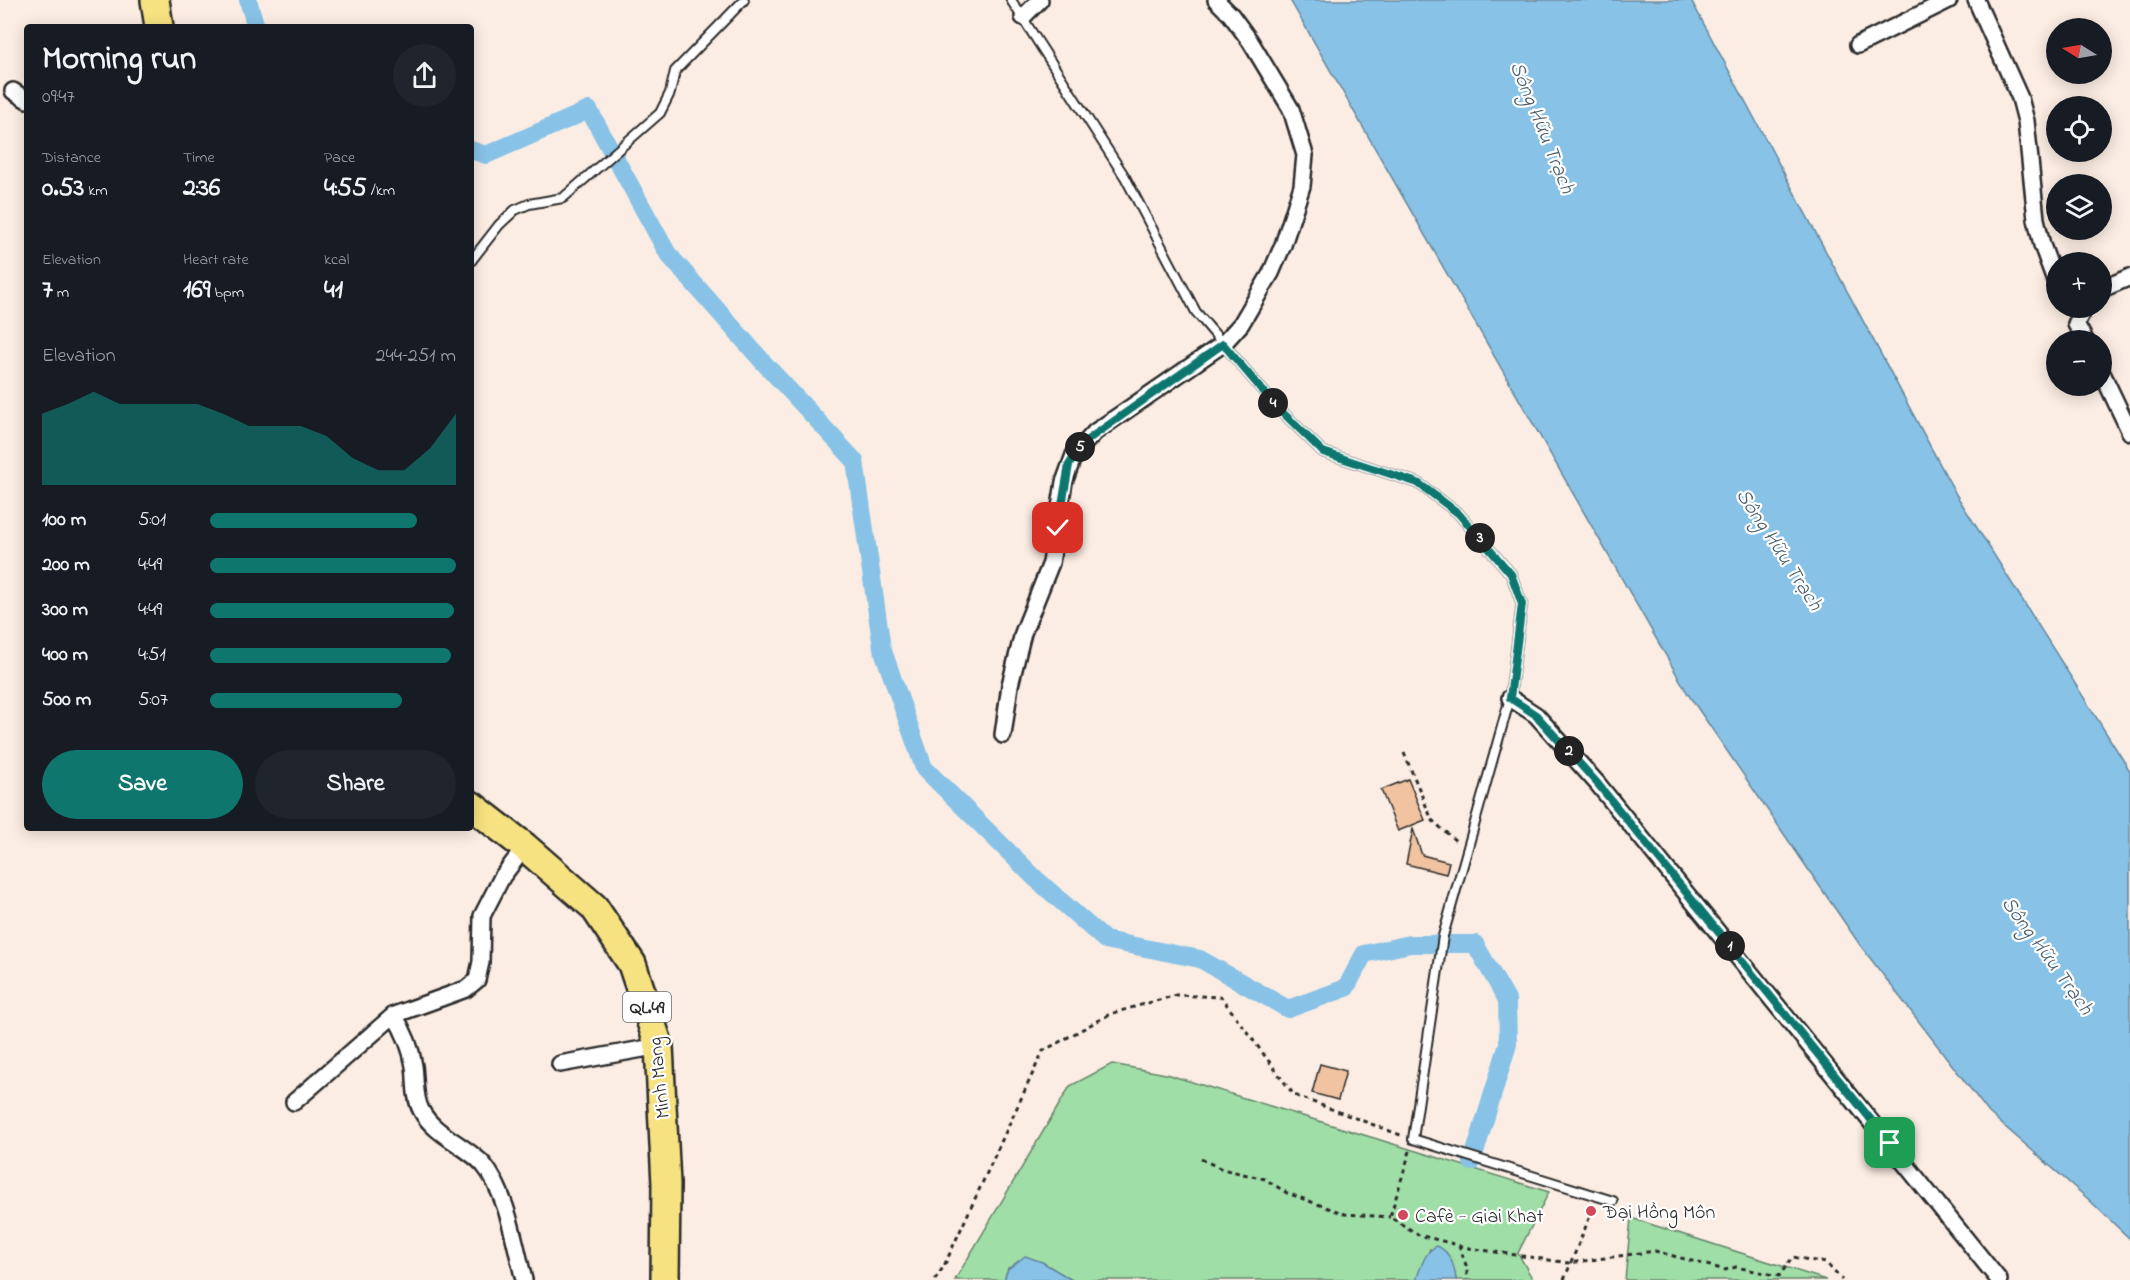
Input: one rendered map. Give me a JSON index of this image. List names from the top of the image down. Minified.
{"streets":{"highway":["QL.49","Minh Mang"]},"water":["Sông Hữu Trạch"],"places":["Đại Hồng Môn","Cafè - Giai Khat"],"north":"left","page":{"map_buttons":["+","−"],"heading":["Morning run","09:47"],"stats":[["Distance","0.53 km"],["Time","2:36"],["Pace","4:55 /km"],["Elevation","7 m"],["Heart rate","169 bpm"],["kcal","41"]],"chart":["Elevation","244–251 m"],"pins":["4","5","3","2","1"],"list":[{"name":"100 m","note":"5:01"},{"name":"200 m","note":"4:49"},{"name":"300 m","note":"4:49"},{"name":"400 m","note":"4:51"},{"name":"500 m","note":"5:07"}],"buttons":["Save","Share"]}}
